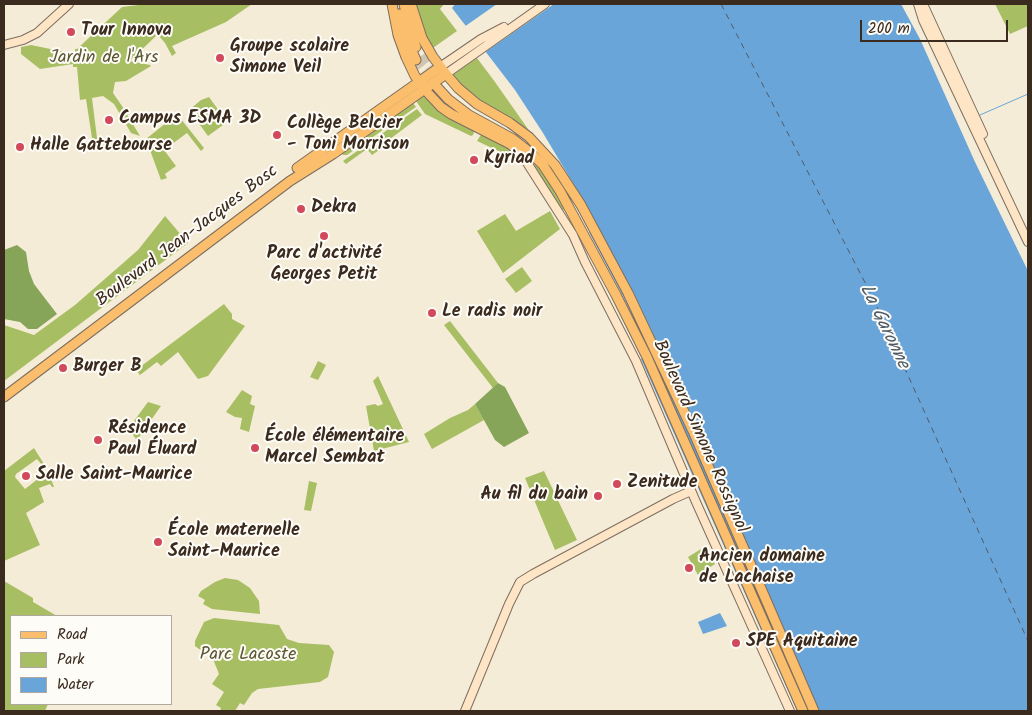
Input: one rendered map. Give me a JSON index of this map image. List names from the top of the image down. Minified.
{"streets":{"main road":["Boulevard Jean-Jacques Bosc","Boulevard Simone Rossignol"]},"water":["La Garonne"],"parks":["Jardin de l'Ars","Parc Lacoste"],"places":["Tour Innova","Groupe scolaire Simone Veil","Campus ESMA 3D","Collège Belcier - Toni Morrison","Halle Gattebourse","Kyriad","Dekra","Parc d'activité Georges Petit","Le radis noir","Burger B","Résidence Paul Éluard","École élémentaire Marcel Sembat","Salle Saint-Maurice","Zenitude","Au fil du bain","École maternelle Saint-Maurice","Ancien domaine de Lachaise","SPE Aquitaine"],"legend":["Road","Park","Water"],"scale_bar":"200 m"}
